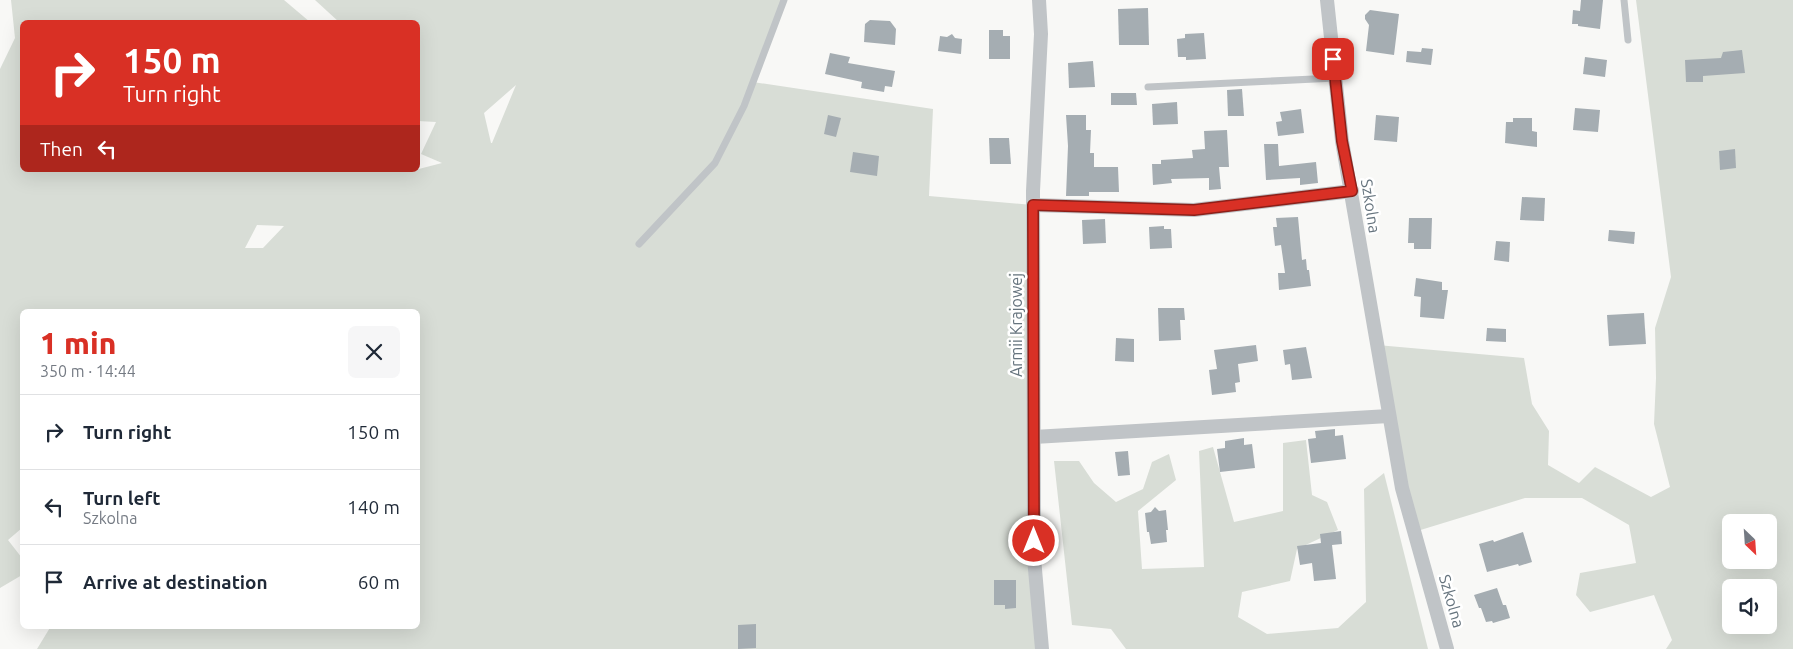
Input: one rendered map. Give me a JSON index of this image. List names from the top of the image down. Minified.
{"streets":{"street":["Szkolna","Armii Krajowej"]},"north":"bottom right","page":{"turn":["150 m","Turn right"],"then":"Then","heading":["1 min","350 m · 14:44"],"list":[{"name":"Turn right","value":"150 m"},{"name":"Turn left","note":"Szkolna","value":"140 m"},{"name":"Arrive at destination","value":"60 m"}]}}
